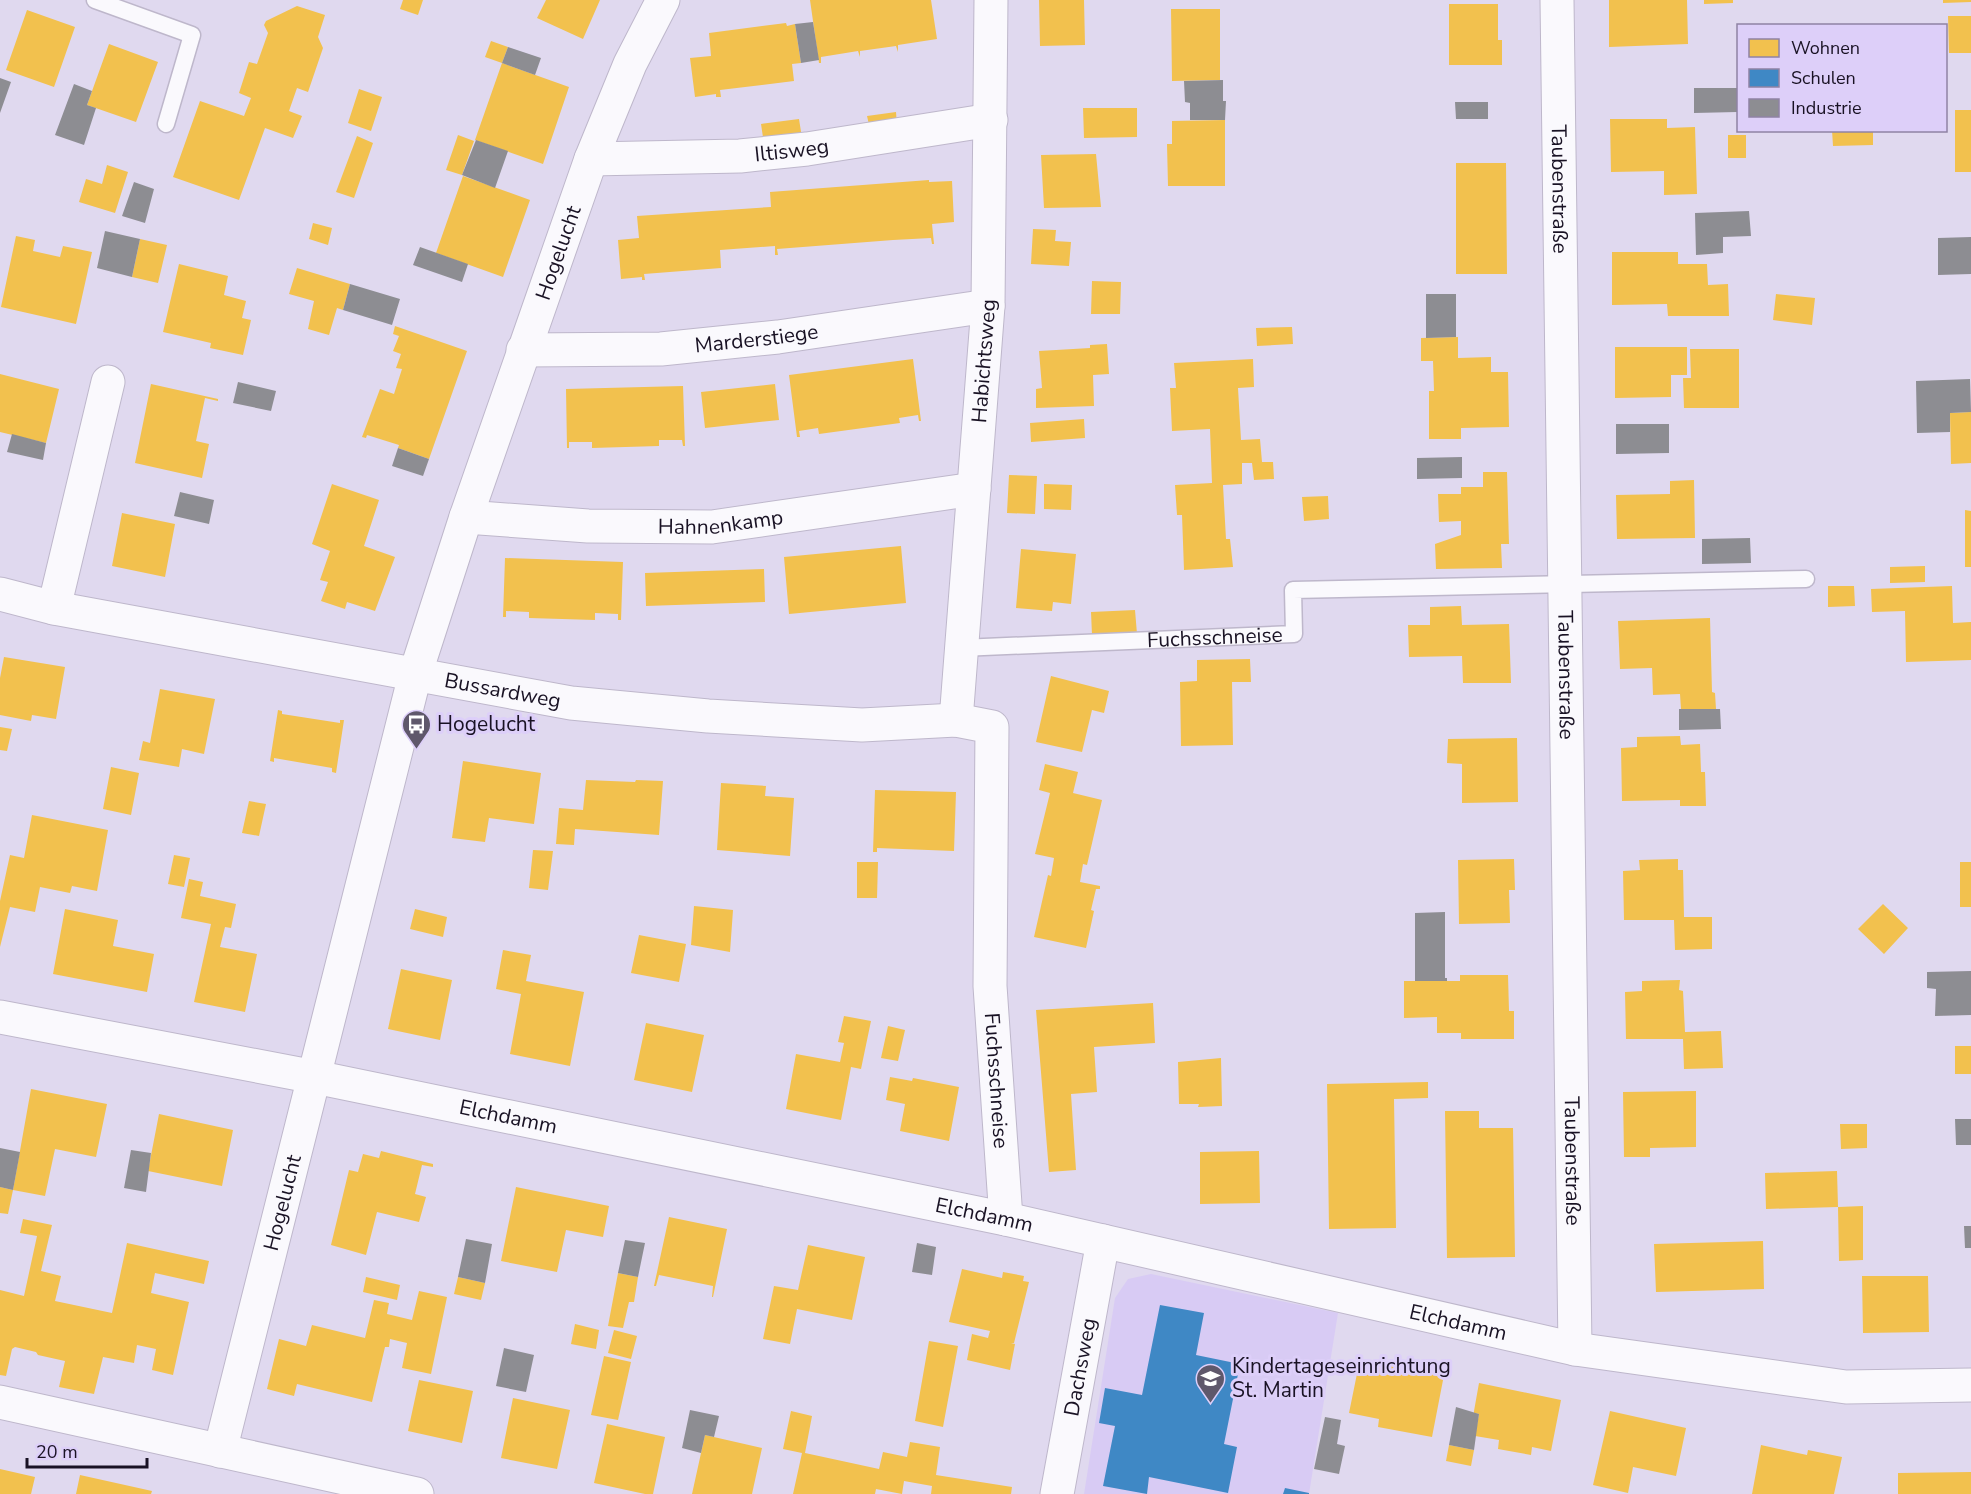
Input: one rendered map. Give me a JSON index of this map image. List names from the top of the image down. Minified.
{"streets":{"street":["Iltisweg","Taubenstraße","Hogelucht","Marderstiege","Habichtsweg","Hahnenkamp","Fuchsschneise","Bussardweg","Elchdamm","Dachsweg"]},"crossings":[["Iltisweg","Hogelucht"],["Iltisweg","Habichtsweg"],["Taubenstraße","Fuchsschneise"],["Taubenstraße","Elchdamm"],["Hogelucht","Marderstiege"],["Hogelucht","Hahnenkamp"],["Hogelucht","Bussardweg"],["Hogelucht","Elchdamm"],["Marderstiege","Habichtsweg"],["Habichtsweg","Hahnenkamp"],["Habichtsweg","Fuchsschneise"],["Habichtsweg","Bussardweg"],["Fuchsschneise","Bussardweg"],["Fuchsschneise","Elchdamm"],["Elchdamm","Dachsweg"]],"places":{"bus stop":["Hogelucht"],"school or university":["Kindertageseinrichtung St. Martin"]},"legend":["Wohnen","Schulen","Industrie"],"scale_bar":"20 m"}
